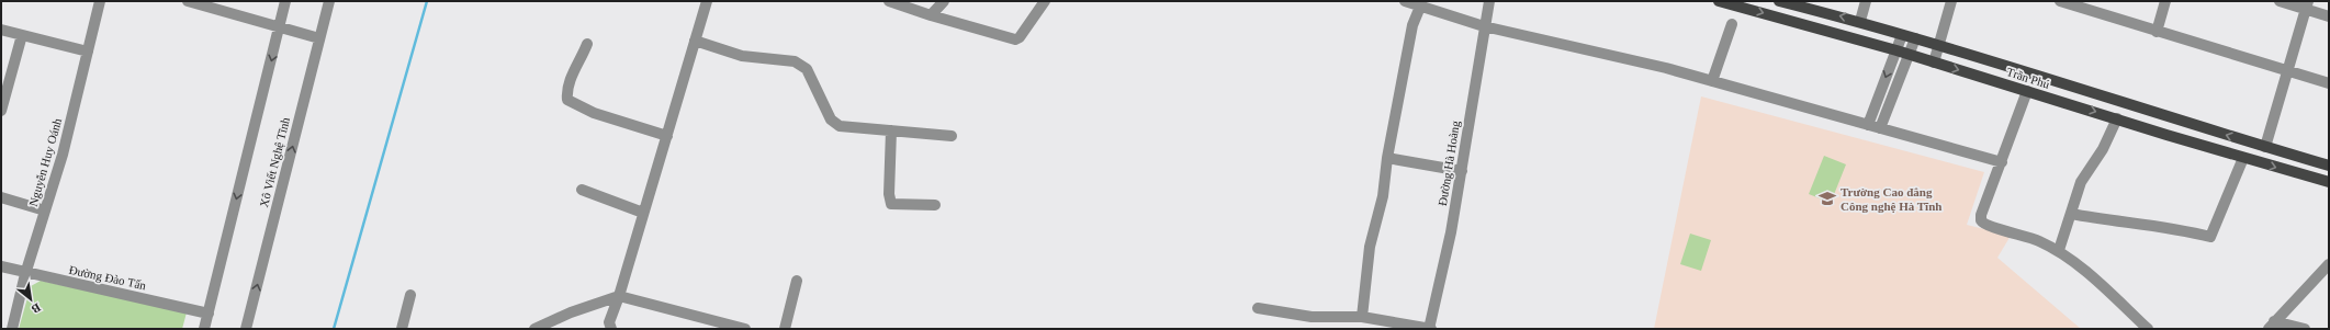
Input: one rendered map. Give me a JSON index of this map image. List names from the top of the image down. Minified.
{"streets":{"main road":["Trần Phú"],"street":["Nguyễn Huy Oánh","Xô Viết Nghệ Tĩnh","Đường Hà Hoàng","Đường Đào Tấn"]},"crossings":[["Nguyễn Huy Oánh","Đường Đào Tấn"]],"places":{"school or university":["Trường Cao đẳng Công nghệ Hà Tĩnh"]},"north":"bottom right"}
